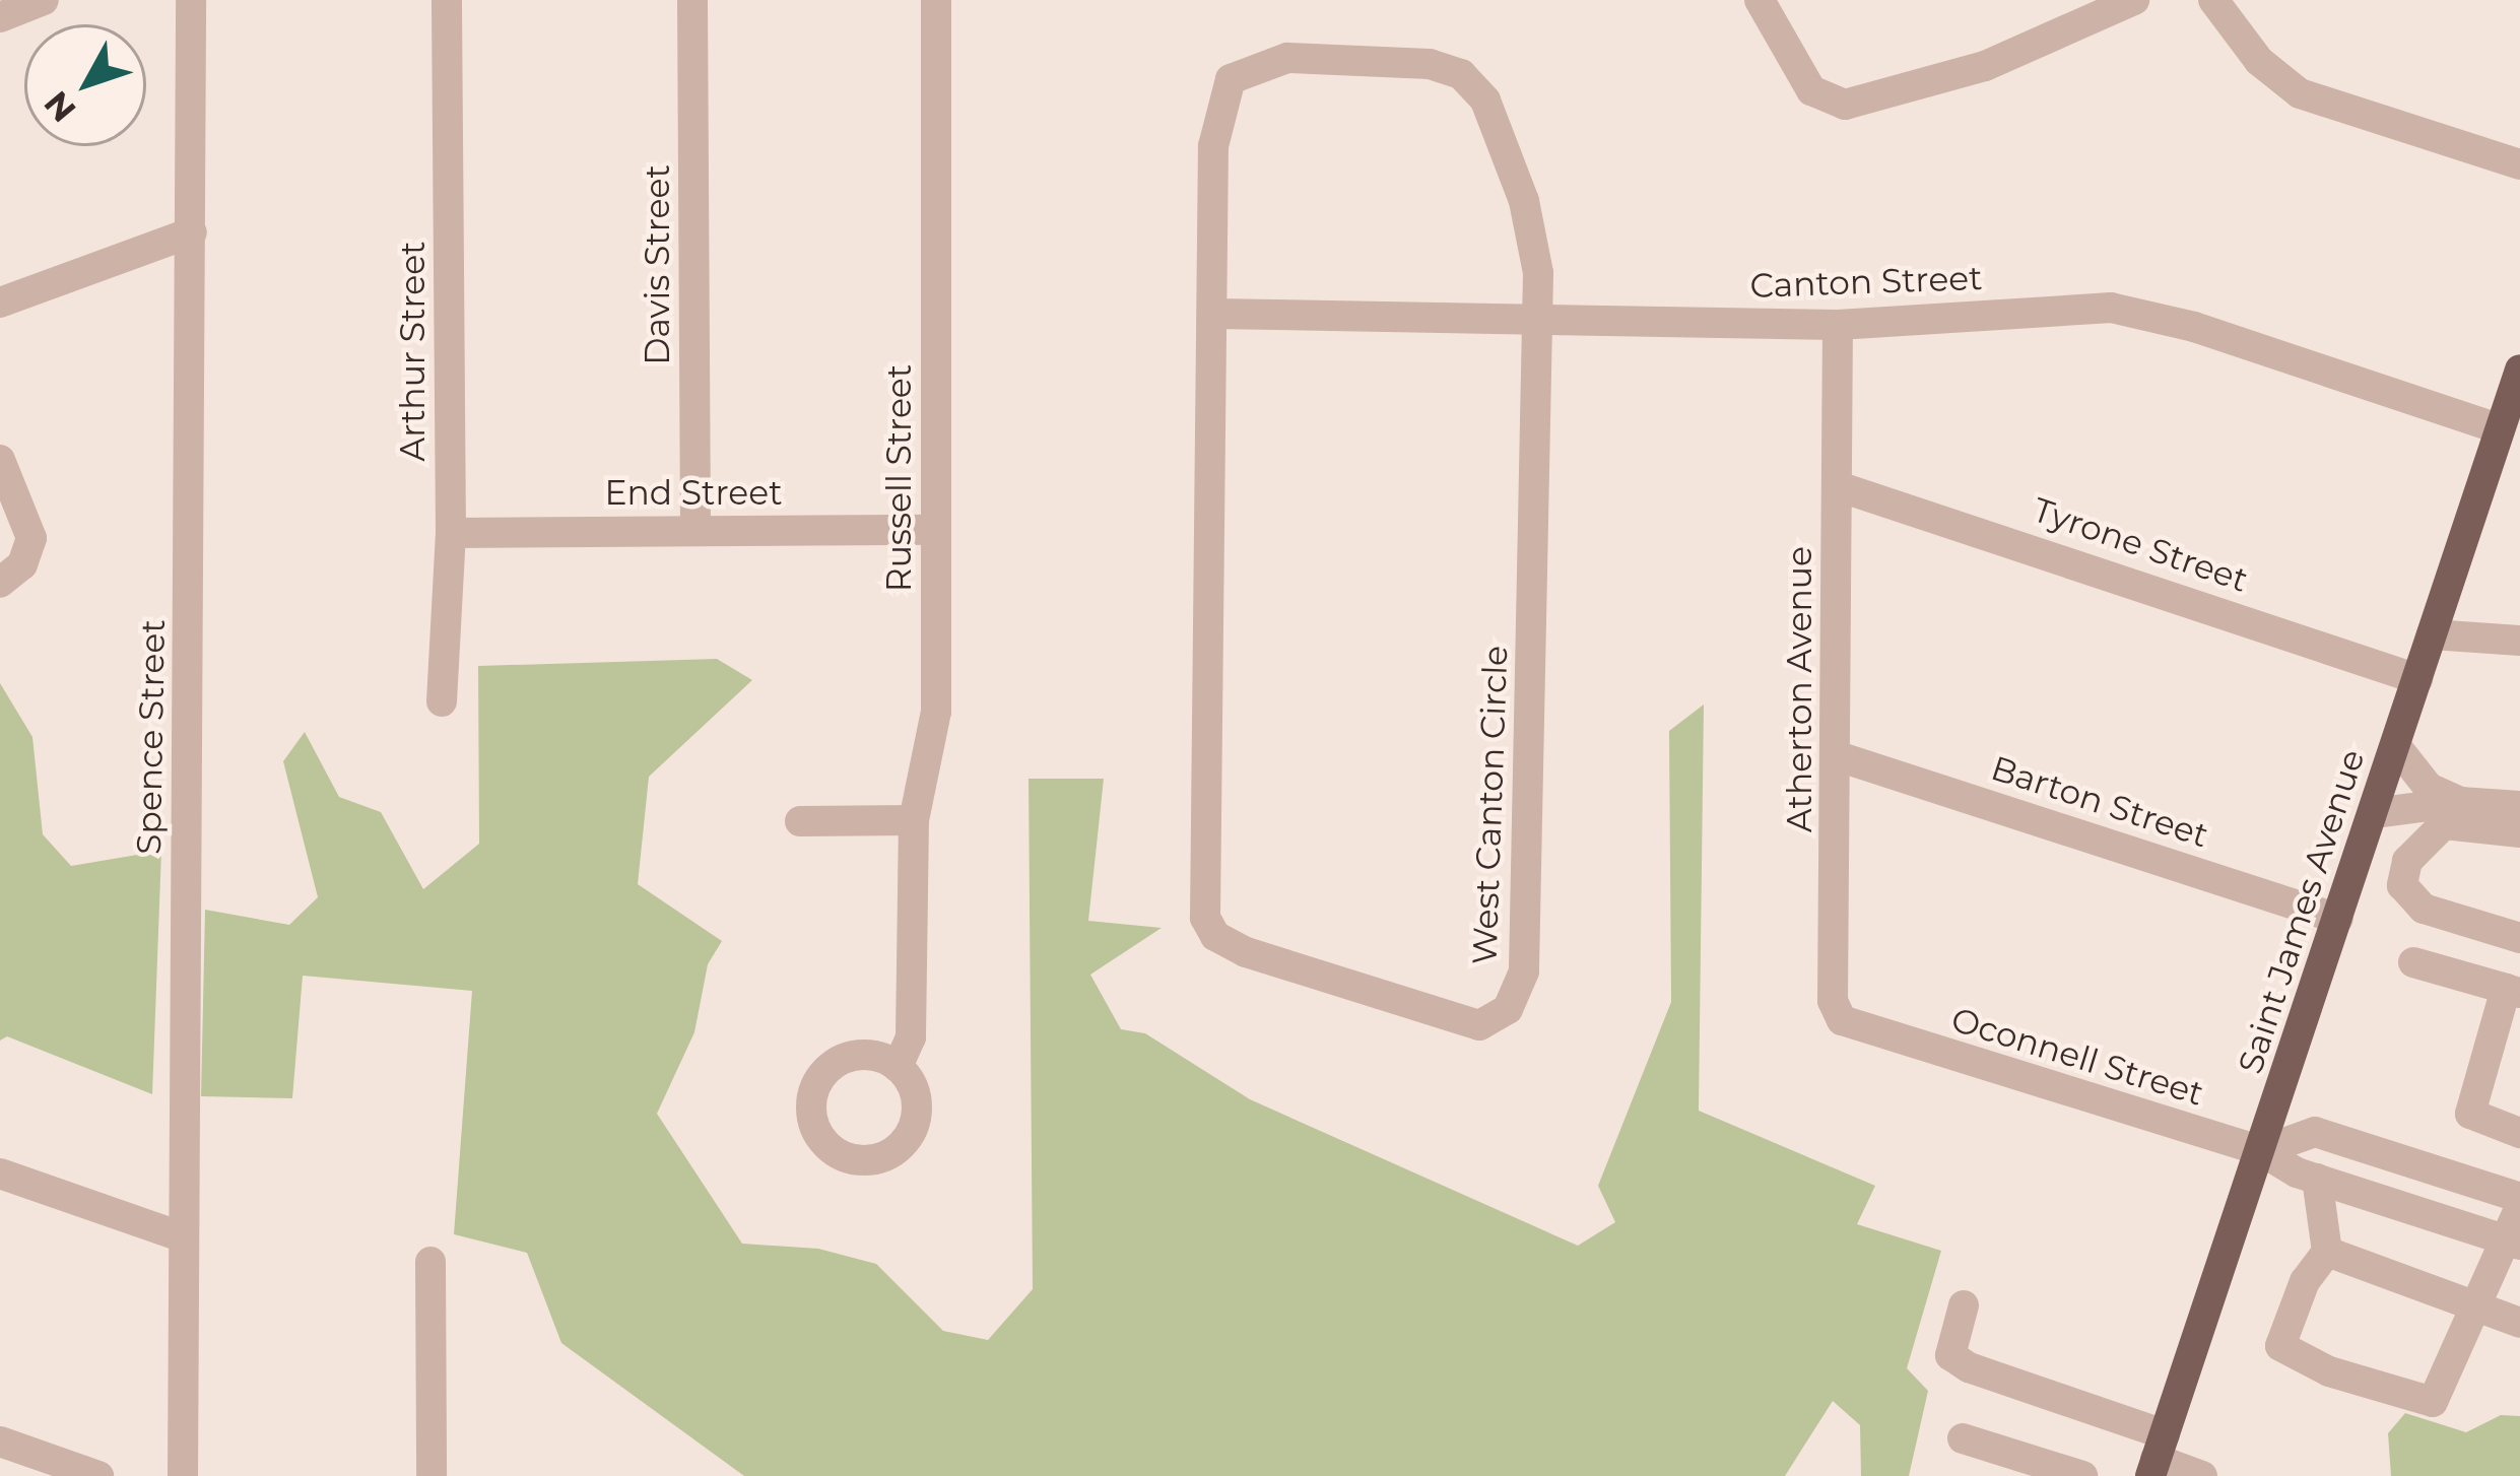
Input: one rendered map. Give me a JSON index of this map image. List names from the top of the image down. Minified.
{"streets":{"main road":["Saint James Avenue"],"street":["Davis Street","Canton Street","Arthur Street","Russell Street","End Street","Tyrone Street","Atherton Avenue","Spence Street","Barton Street","West Canton Circle","Oconnell Street"]},"crossings":[["Davis Street","End Street"],["Canton Street","Atherton Avenue"],["Canton Street","West Canton Circle"],["Canton Street","Saint James Avenue"],["Arthur Street","End Street"],["Russell Street","End Street"],["Tyrone Street","Atherton Avenue"],["Tyrone Street","Saint James Avenue"],["Atherton Avenue","Barton Street"],["Atherton Avenue","Oconnell Street"],["Barton Street","Saint James Avenue"],["Saint James Avenue","Oconnell Street"]],"north":"bottom left"}
